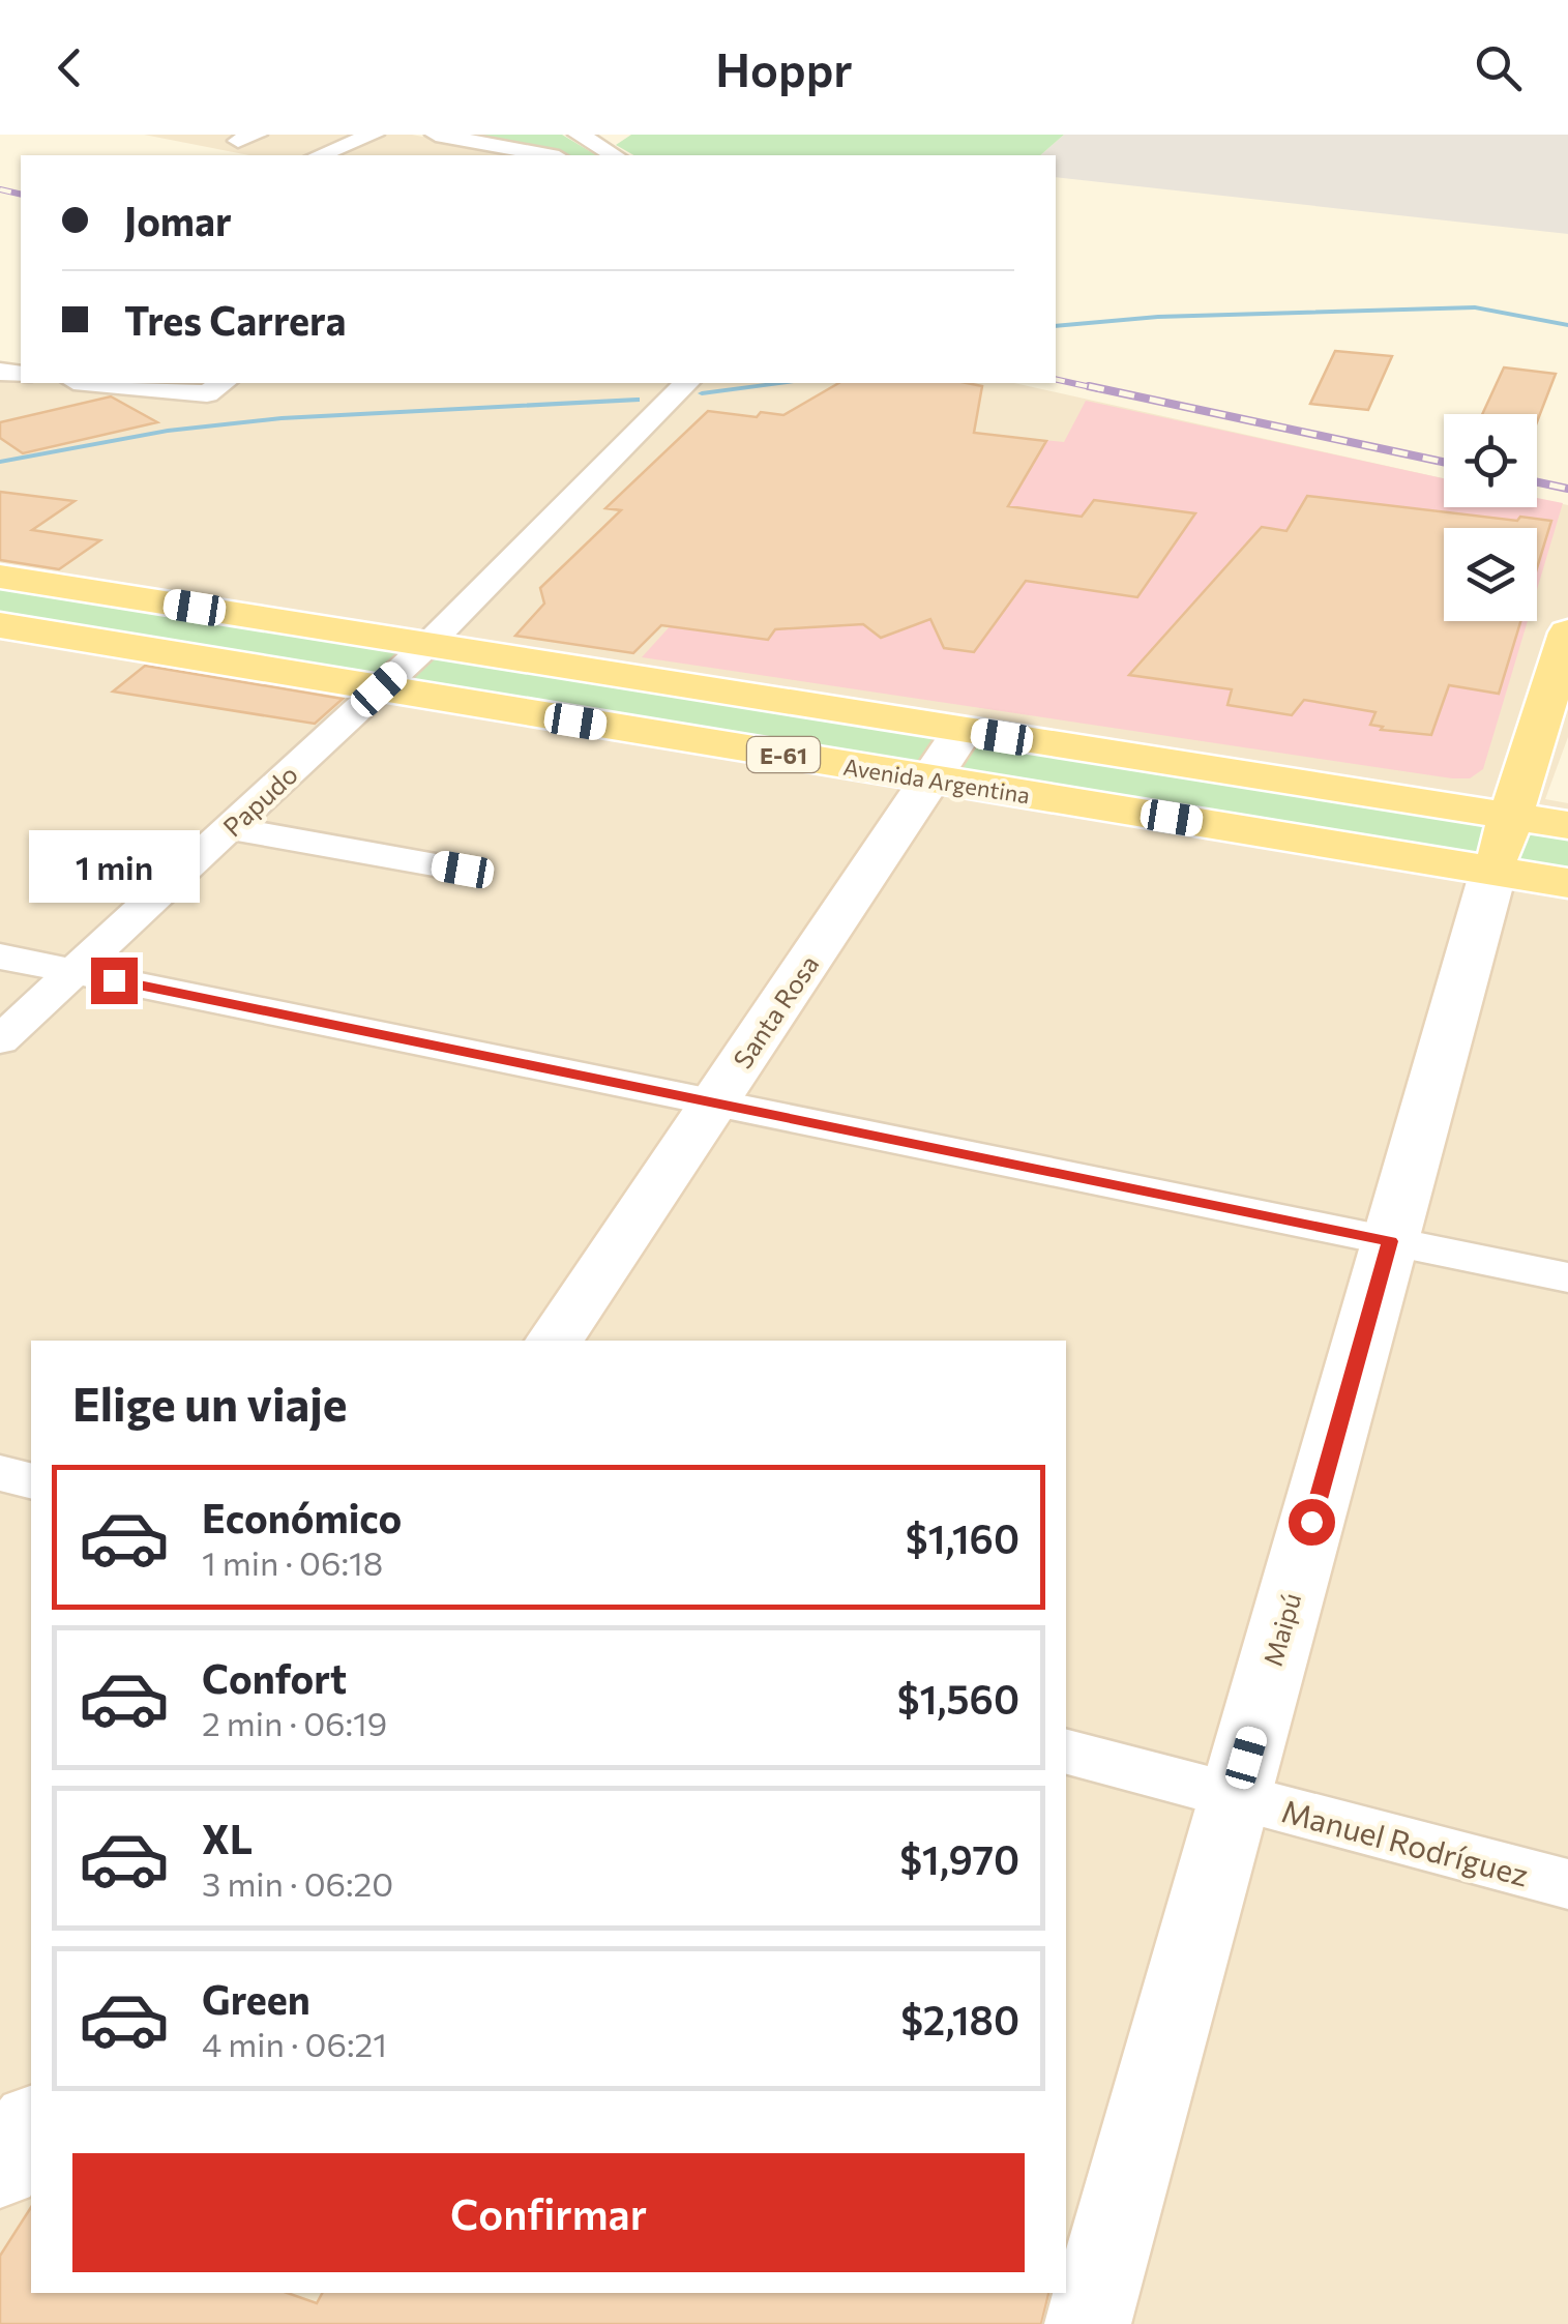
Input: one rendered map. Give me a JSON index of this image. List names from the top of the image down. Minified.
{"streets":{"main road":["E-61","Avenida Argentina","Santa Rosa","Maipú"],"street":["Papudo","Manuel Rodríguez"]},"crossings":[["Avenida Argentina","Papudo"],["Avenida Argentina","Santa Rosa"],["Avenida Argentina","Maipú"],["Maipú","Manuel Rodríguez"]],"page":{"header":"Hoppr","banner":["Jomar","Tres Carrera"],"bubble":"1 min","heading":"Elige un viaje","list":[{"name":"Económico","note":"1 min · 06:18","value":"$1,160"},{"name":"Confort","note":"2 min · 06:19","value":"$1,560"},{"name":"XL","note":"3 min · 06:20","value":"$1,970"},{"name":"Green","note":"4 min · 06:21","value":"$2,180"}],"buttons":"Confirmar"}}
